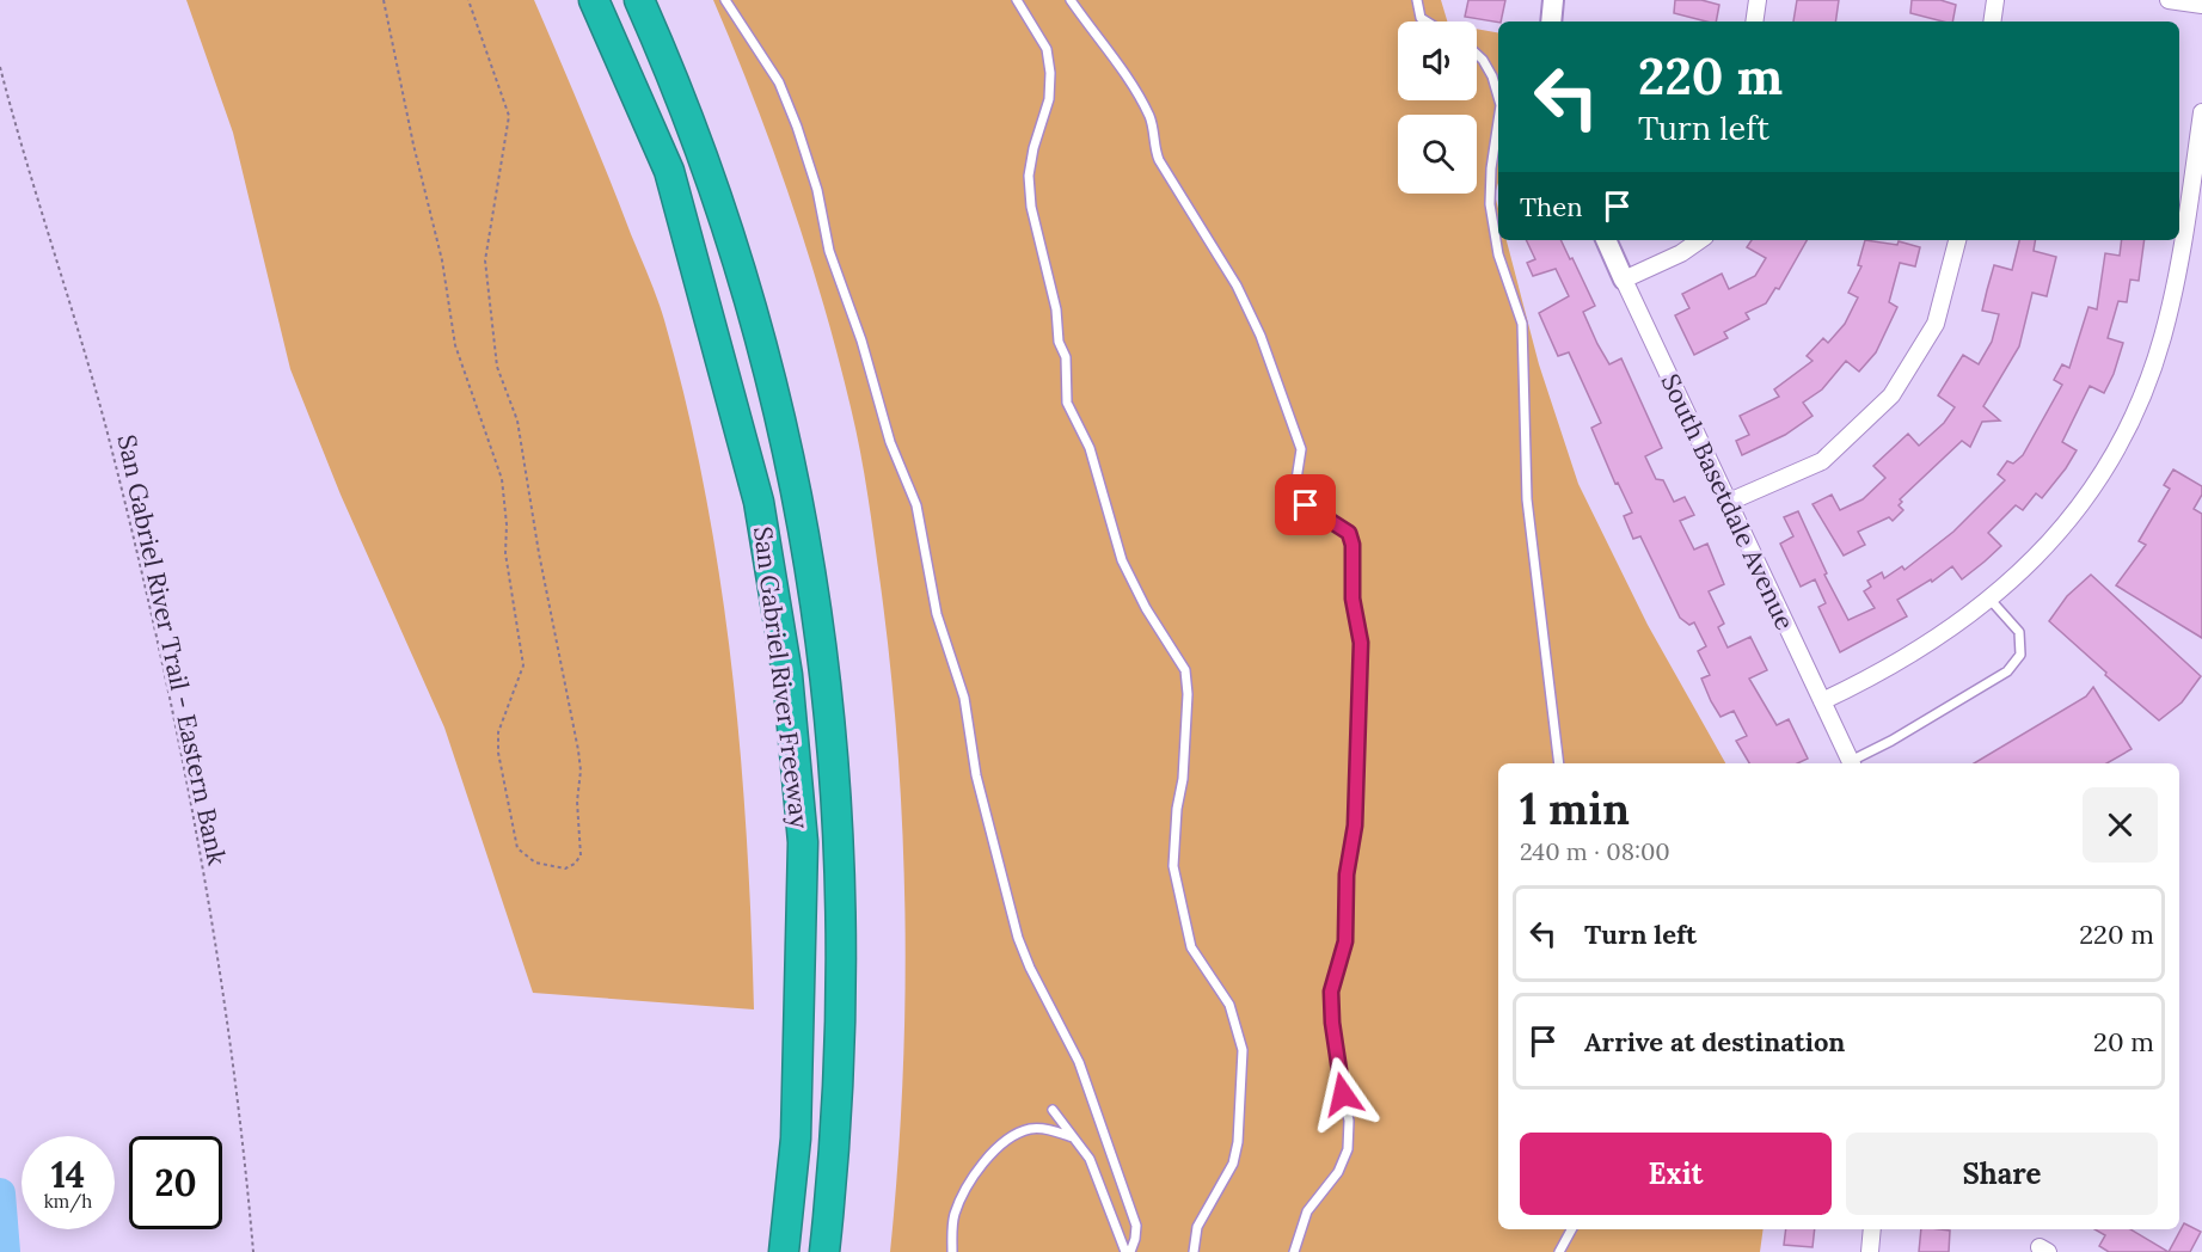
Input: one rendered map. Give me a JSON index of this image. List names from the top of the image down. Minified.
{"streets":{"highway":["San Gabriel River Freeway"],"street":["South Basetdale Avenue"],"path":["San Gabriel River Trail - Eastern Bank"]},"page":{"turn":["220 m","Turn left"],"then":"Then","heading":["1 min","240 m · 08:00"],"list":[{"name":"Turn left","value":"220 m"},{"name":"Arrive at destination","value":"20 m"}],"buttons":["Exit","Share"],"speed":"14 km/h","limit":"20"}}
